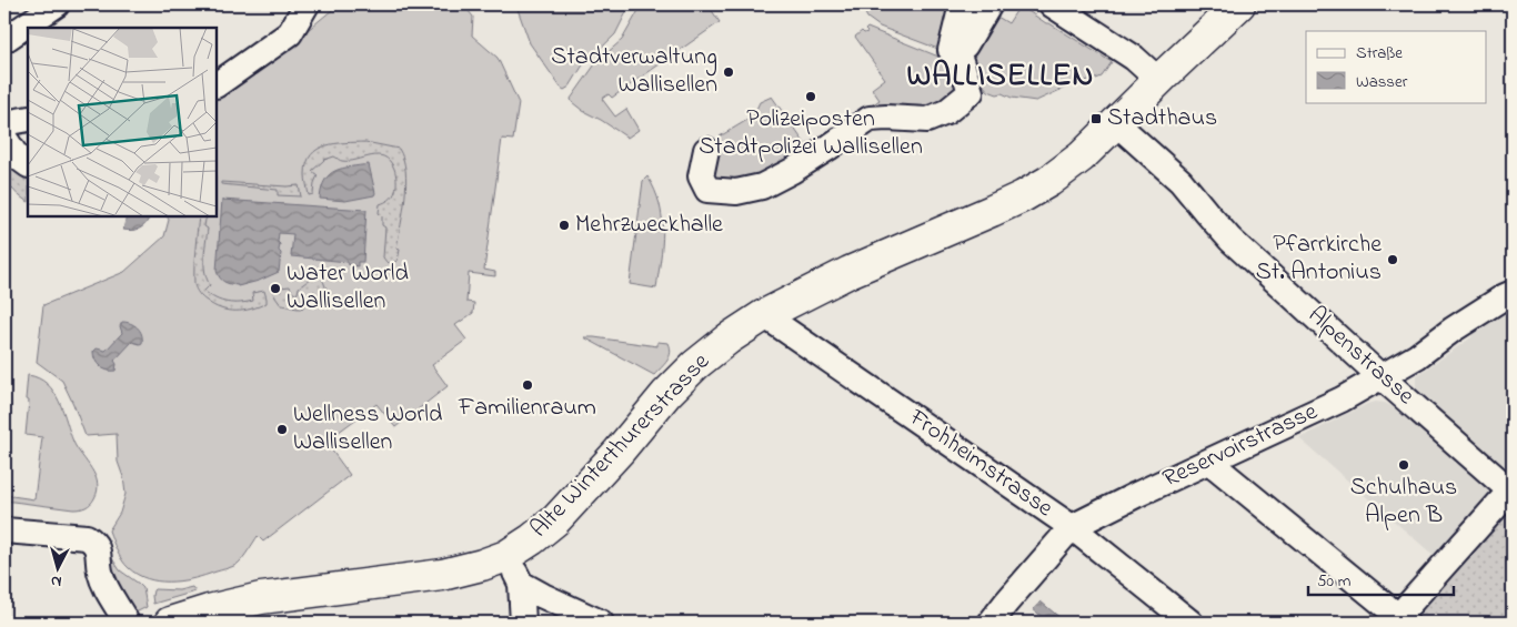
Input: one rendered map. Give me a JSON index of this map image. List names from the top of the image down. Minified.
{"streets":{"main road":["Alte Winterthurerstrasse"],"street":["Alpenstrasse","Reservoirstrasse","Frohheimstrasse"]},"crossings":[["Alpenstrasse","Alte Winterthurerstrasse"],["Alpenstrasse","Reservoirstrasse"],["Alte Winterthurerstrasse","Frohheimstrasse"],["Reservoirstrasse","Frohheimstrasse"]],"districts":["WALLISELLEN"],"places":{"other":["Stadtverwaltung Wallisellen","Polizeiposten Stadtpolizei Wallisellen","Mehrzweckhalle","Pfarrkirche St. Antonius","Water World Wallisellen","Familienraum","Wellness World Wallisellen","Schulhaus Alpen B"],"transit":["Stadthaus"]},"legend":["Straße","Wasser"],"scale_bar":"50 m","north":"bottom"}
